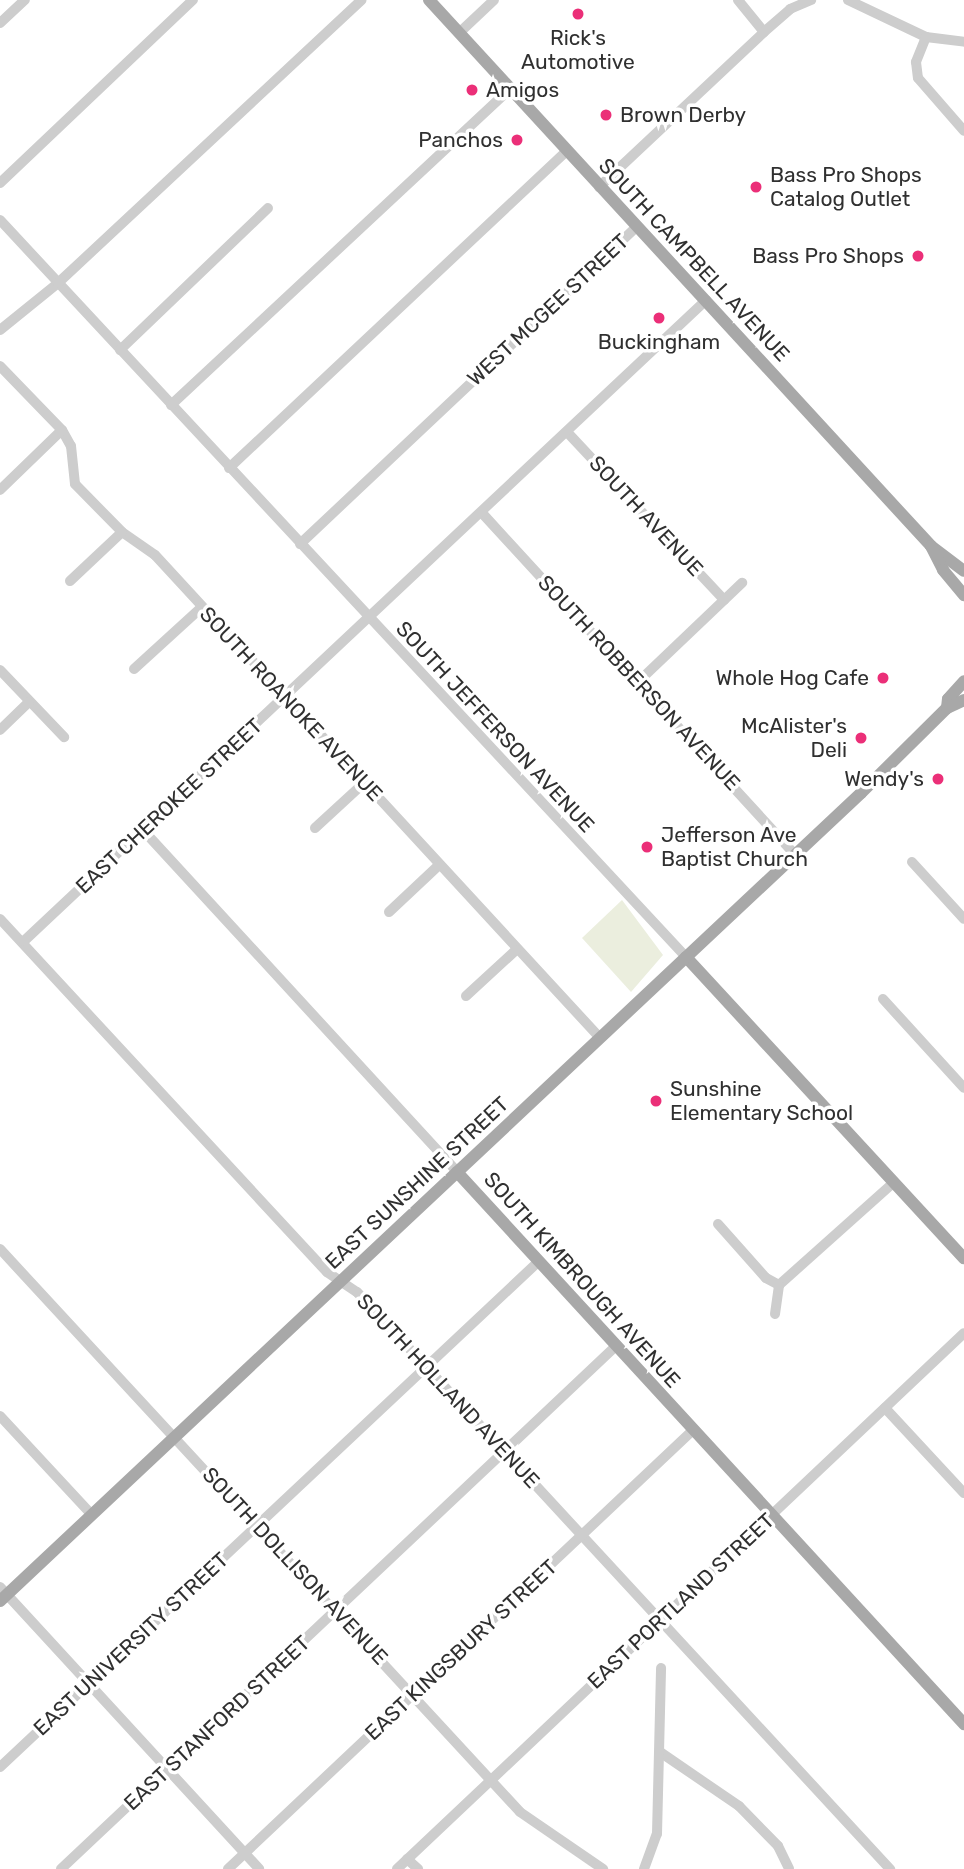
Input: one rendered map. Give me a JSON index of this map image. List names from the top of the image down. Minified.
{"streets":{"main road":["SOUTH CAMPBELL AVENUE","SOUTH JEFFERSON AVENUE","EAST SUNSHINE STREET","SOUTH KIMBROUGH AVENUE"],"street":["WEST MCGEE STREET","SOUTH AVENUE","SOUTH ROBBERSON AVENUE","SOUTH ROANOKE AVENUE","EAST CHEROKEE STREET","SOUTH HOLLAND AVENUE","SOUTH DOLLISON AVENUE","EAST PORTLAND STREET","EAST UNIVERSITY STREET","EAST KINGSBURY STREET","EAST STANFORD STREET"]},"crossings":[["SOUTH CAMPBELL AVENUE","WEST MCGEE STREET"],["SOUTH CAMPBELL AVENUE","EAST CHEROKEE STREET"],["WEST MCGEE STREET","SOUTH JEFFERSON AVENUE"],["SOUTH AVENUE","EAST CHEROKEE STREET"],["SOUTH ROBBERSON AVENUE","EAST CHEROKEE STREET"],["SOUTH ROBBERSON AVENUE","EAST SUNSHINE STREET"],["SOUTH ROANOKE AVENUE","EAST CHEROKEE STREET"],["SOUTH ROANOKE AVENUE","EAST SUNSHINE STREET"],["SOUTH JEFFERSON AVENUE","EAST CHEROKEE STREET"],["SOUTH JEFFERSON AVENUE","EAST SUNSHINE STREET"],["EAST CHEROKEE STREET","SOUTH KIMBROUGH AVENUE"],["EAST CHEROKEE STREET","SOUTH HOLLAND AVENUE"],["EAST SUNSHINE STREET","SOUTH KIMBROUGH AVENUE"],["EAST SUNSHINE STREET","SOUTH HOLLAND AVENUE"],["EAST SUNSHINE STREET","SOUTH DOLLISON AVENUE"],["SOUTH KIMBROUGH AVENUE","EAST PORTLAND STREET"],["SOUTH KIMBROUGH AVENUE","EAST UNIVERSITY STREET"],["SOUTH KIMBROUGH AVENUE","EAST KINGSBURY STREET"],["SOUTH KIMBROUGH AVENUE","EAST STANFORD STREET"],["SOUTH HOLLAND AVENUE","EAST PORTLAND STREET"],["SOUTH HOLLAND AVENUE","EAST UNIVERSITY STREET"],["SOUTH HOLLAND AVENUE","EAST KINGSBURY STREET"],["SOUTH HOLLAND AVENUE","EAST STANFORD STREET"],["SOUTH DOLLISON AVENUE","EAST PORTLAND STREET"],["SOUTH DOLLISON AVENUE","EAST UNIVERSITY STREET"],["SOUTH DOLLISON AVENUE","EAST KINGSBURY STREET"],["SOUTH DOLLISON AVENUE","EAST STANFORD STREET"]],"places":["Rick's Automotive","Amigos","Brown Derby","Panchos","Bass Pro Shops Catalog Outlet","Bass Pro Shops","Buckingham","Whole Hog Cafe","McAlister's Deli","Wendy's","Jefferson Ave Baptist Church","Sunshine Elementary School"]}
